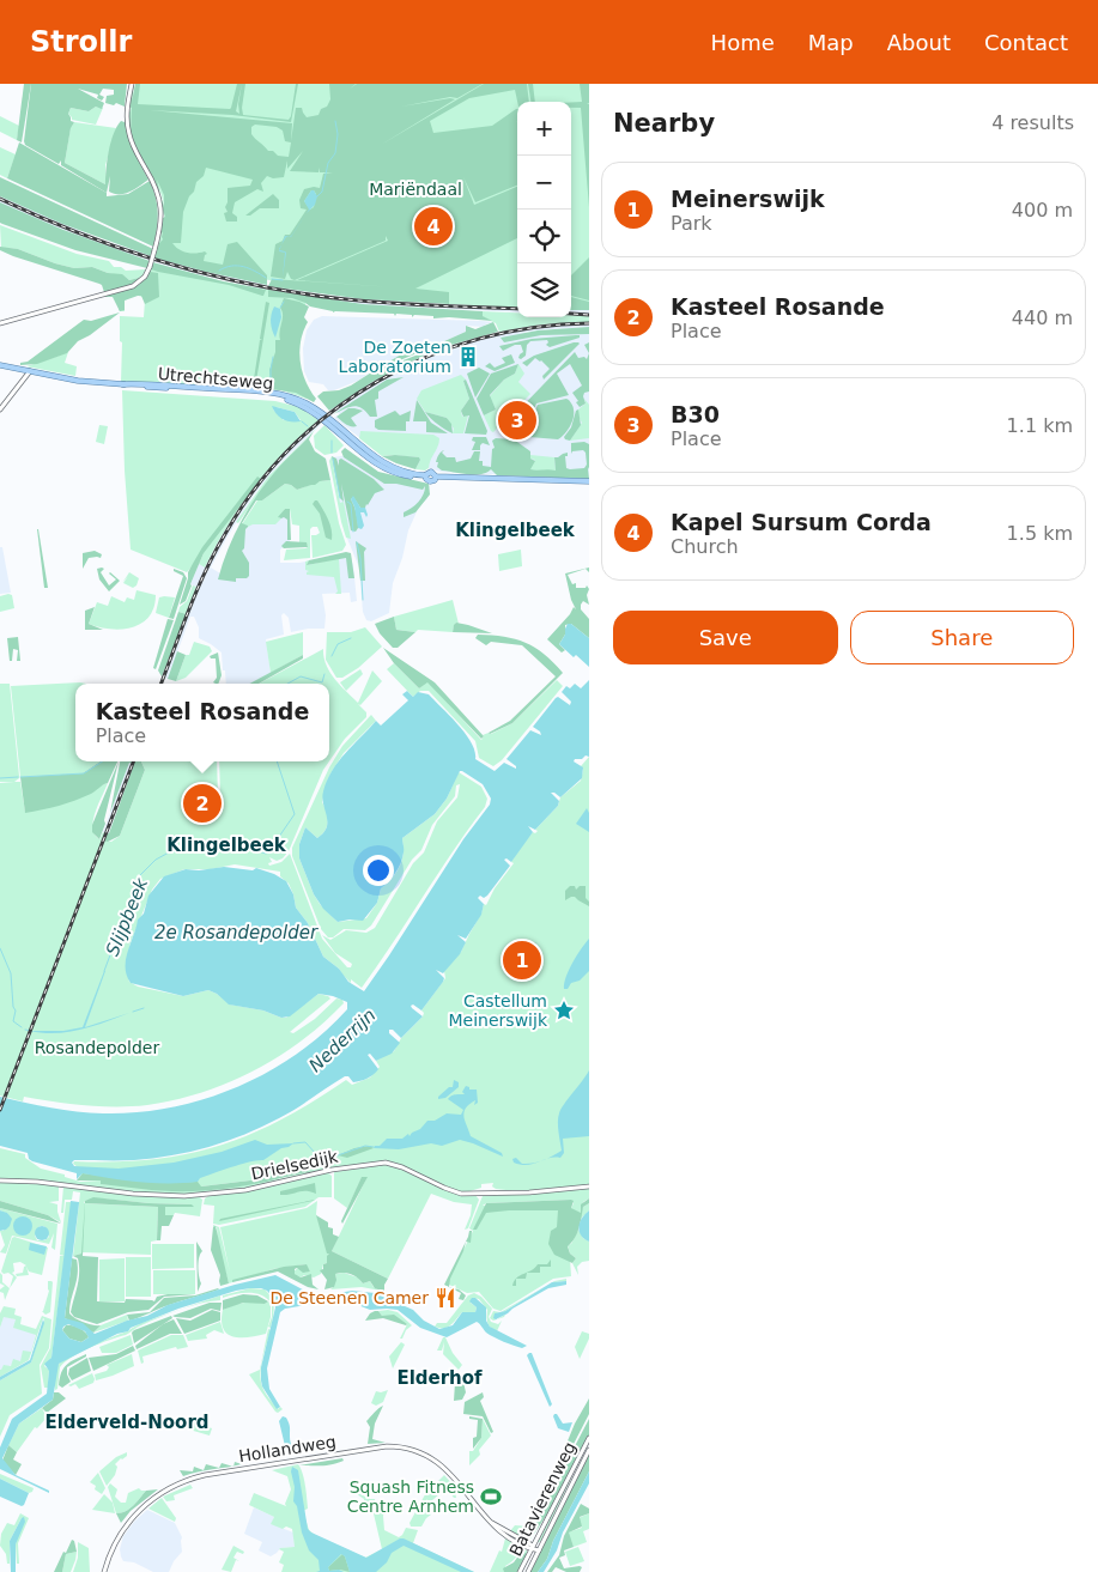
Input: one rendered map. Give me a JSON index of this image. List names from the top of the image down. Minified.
{"streets":{"main road":["Utrechtseweg"],"street":["Drielsedijk","Hollandweg","Batavierenweg"]},"crossings":[["Hollandweg","Batavierenweg"]],"districts":["Klingelbeek","Klingelbeek","Elderhof","Elderveld-Noord"],"water":["Slijpbeek","2e Rosandepolder","Nederrijn"],"parks":["Mariëndaal","Rosandepolder"],"places":{"building":["De Zoeten Laboratorium"],"place":["Castellum Meinerswijk"],"restaurant":["De Steenen Camer"],"sports":["Squash Fitness Centre Arnhem"]},"page":{"header":"Strollr","nav":["Home","Map","About","Contact"],"heading":["Nearby","4 results"],"map_buttons":["+","−"],"list":[{"mark":"1","name":"Meinerswijk","note":"Park","value":"400 m"},{"mark":"2","name":"Kasteel Rosande","note":"Place","value":"440 m"},{"mark":"3","name":"B30","note":"Place","value":"1.1 km"},{"mark":"4","name":"Kapel Sursum Corda","note":"Church","value":"1.5 km"}],"pins":["4","3","2","1"],"buttons":["Save","Share"],"popup":["Kasteel Rosande","Place"]}}
